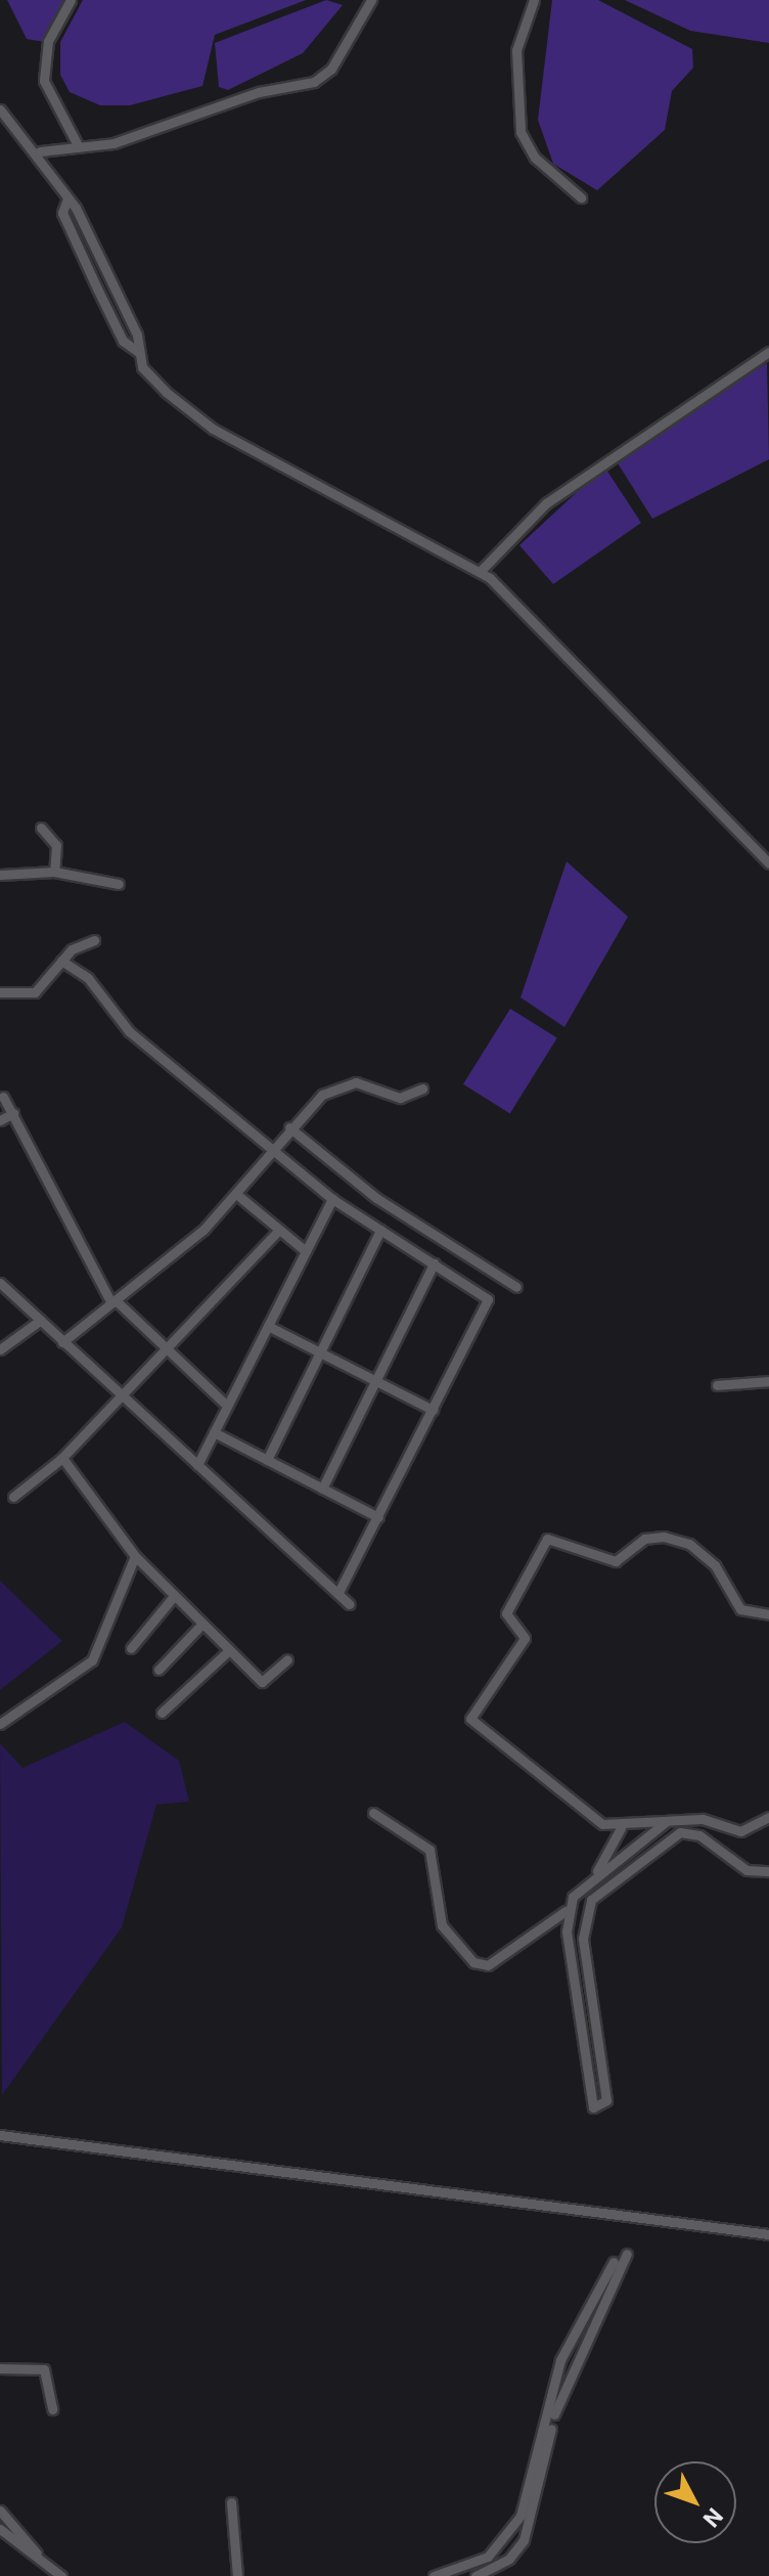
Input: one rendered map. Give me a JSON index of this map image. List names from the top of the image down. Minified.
{"north":"bottom right"}
